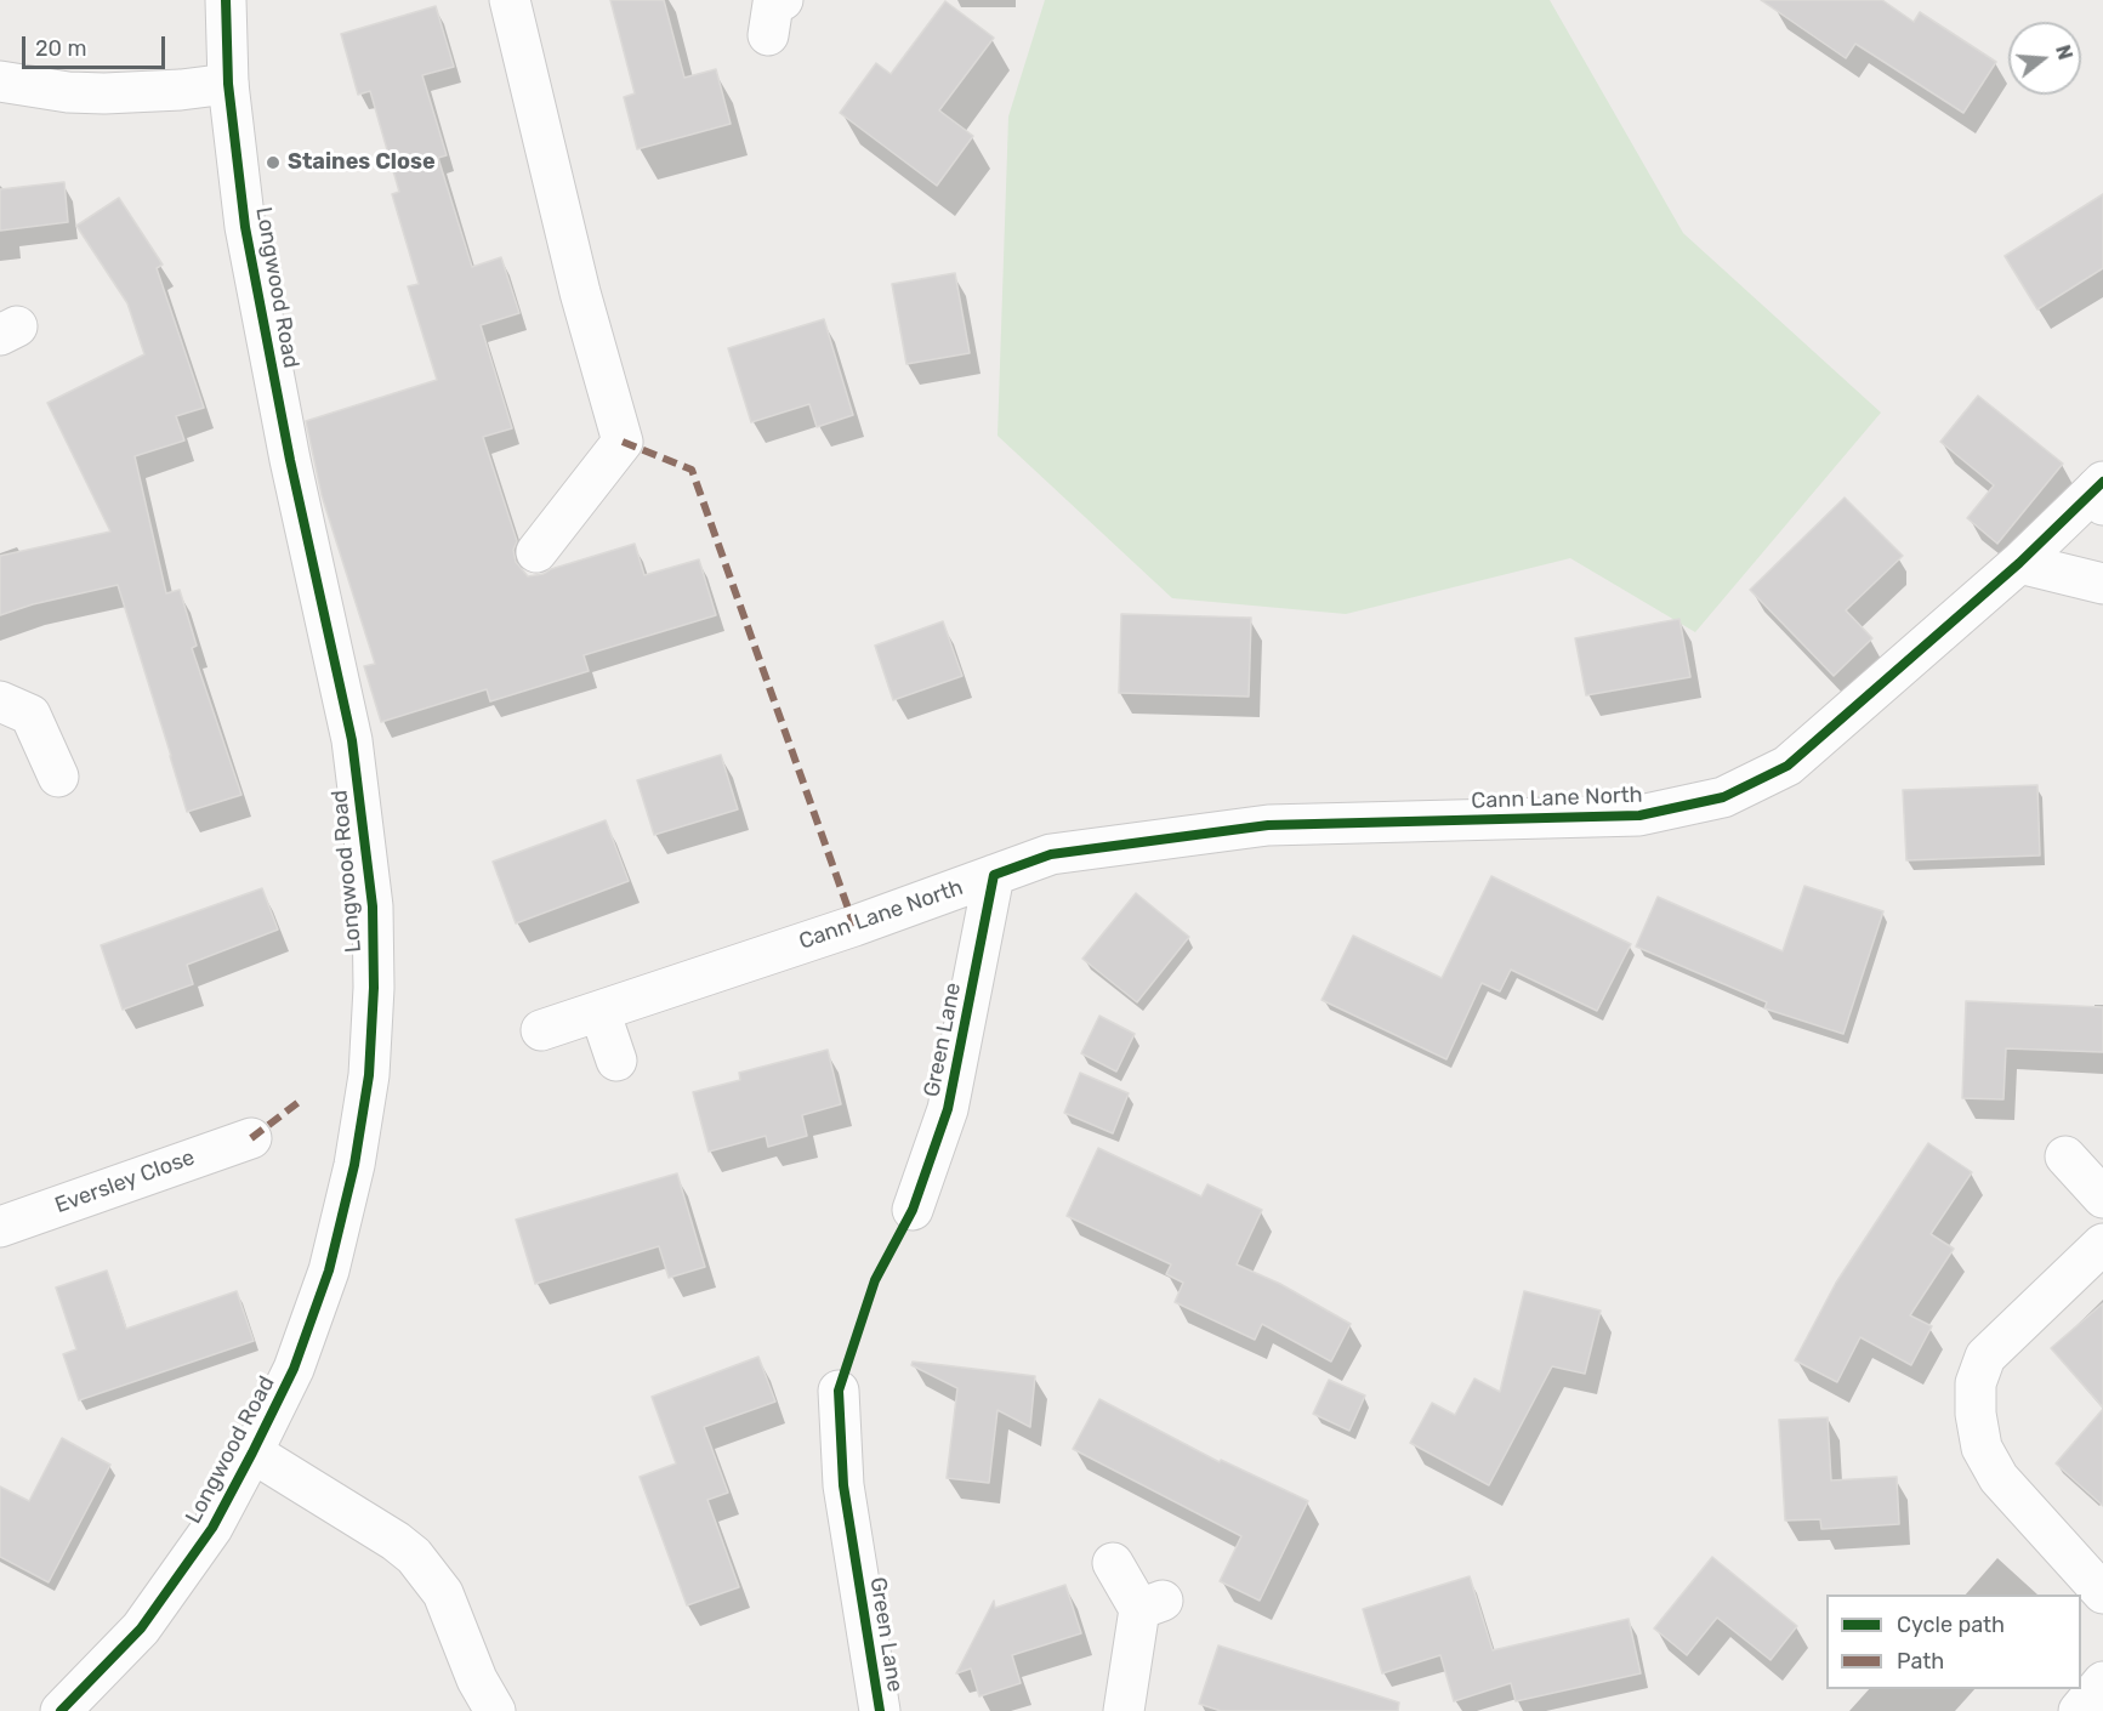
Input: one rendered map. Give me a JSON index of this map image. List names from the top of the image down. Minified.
{"streets":{"street":["Longwood Road","Cann Lane North","Green Lane","Eversley Close"]},"crossings":[["Cann Lane North","Green Lane"]],"places":["Staines Close"],"legend":["Cycle path","Path"],"scale_bar":"20 m","north":"right"}
